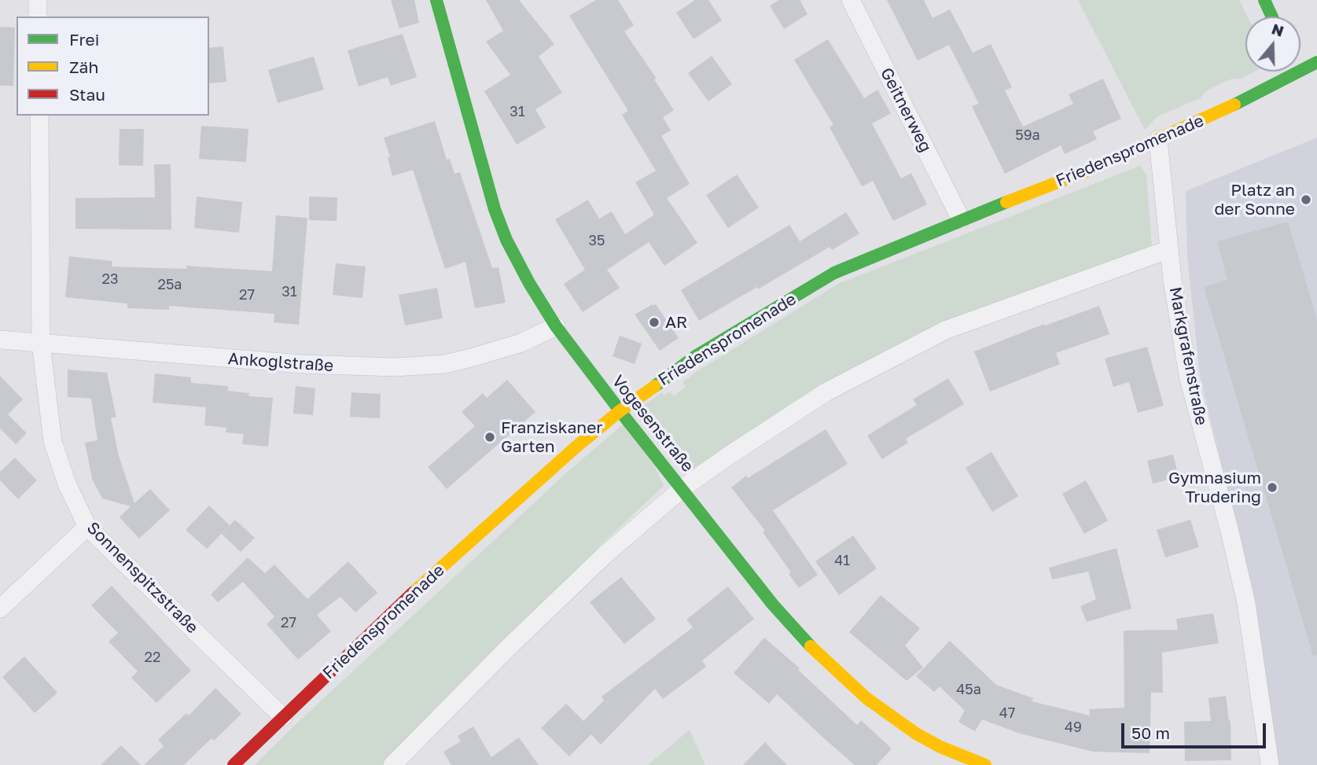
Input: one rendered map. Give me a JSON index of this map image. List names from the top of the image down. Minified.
{"streets":{"street":["Geitnerweg","Friedenspromenade","Markgrafenstraße","Ankoglstraße","Vogesenstraße","Sonnenspitzstraße"]},"crossings":[["Geitnerweg","Friedenspromenade"],["Friedenspromenade","Markgrafenstraße"],["Friedenspromenade","Vogesenstraße"],["Friedenspromenade","Sonnenspitzstraße"],["Ankoglstraße","Vogesenstraße"],["Ankoglstraße","Sonnenspitzstraße"]],"places":["Platz an der Sonne","AR","Franziskaner Garten","Gymnasium Trudering"],"house_numbers":["31","59a","35","23","25a","31","27","41","27","22","45a","47","49"],"legend":["Frei","Zäh","Stau"],"scale_bar":"50 m","north":"top"}
